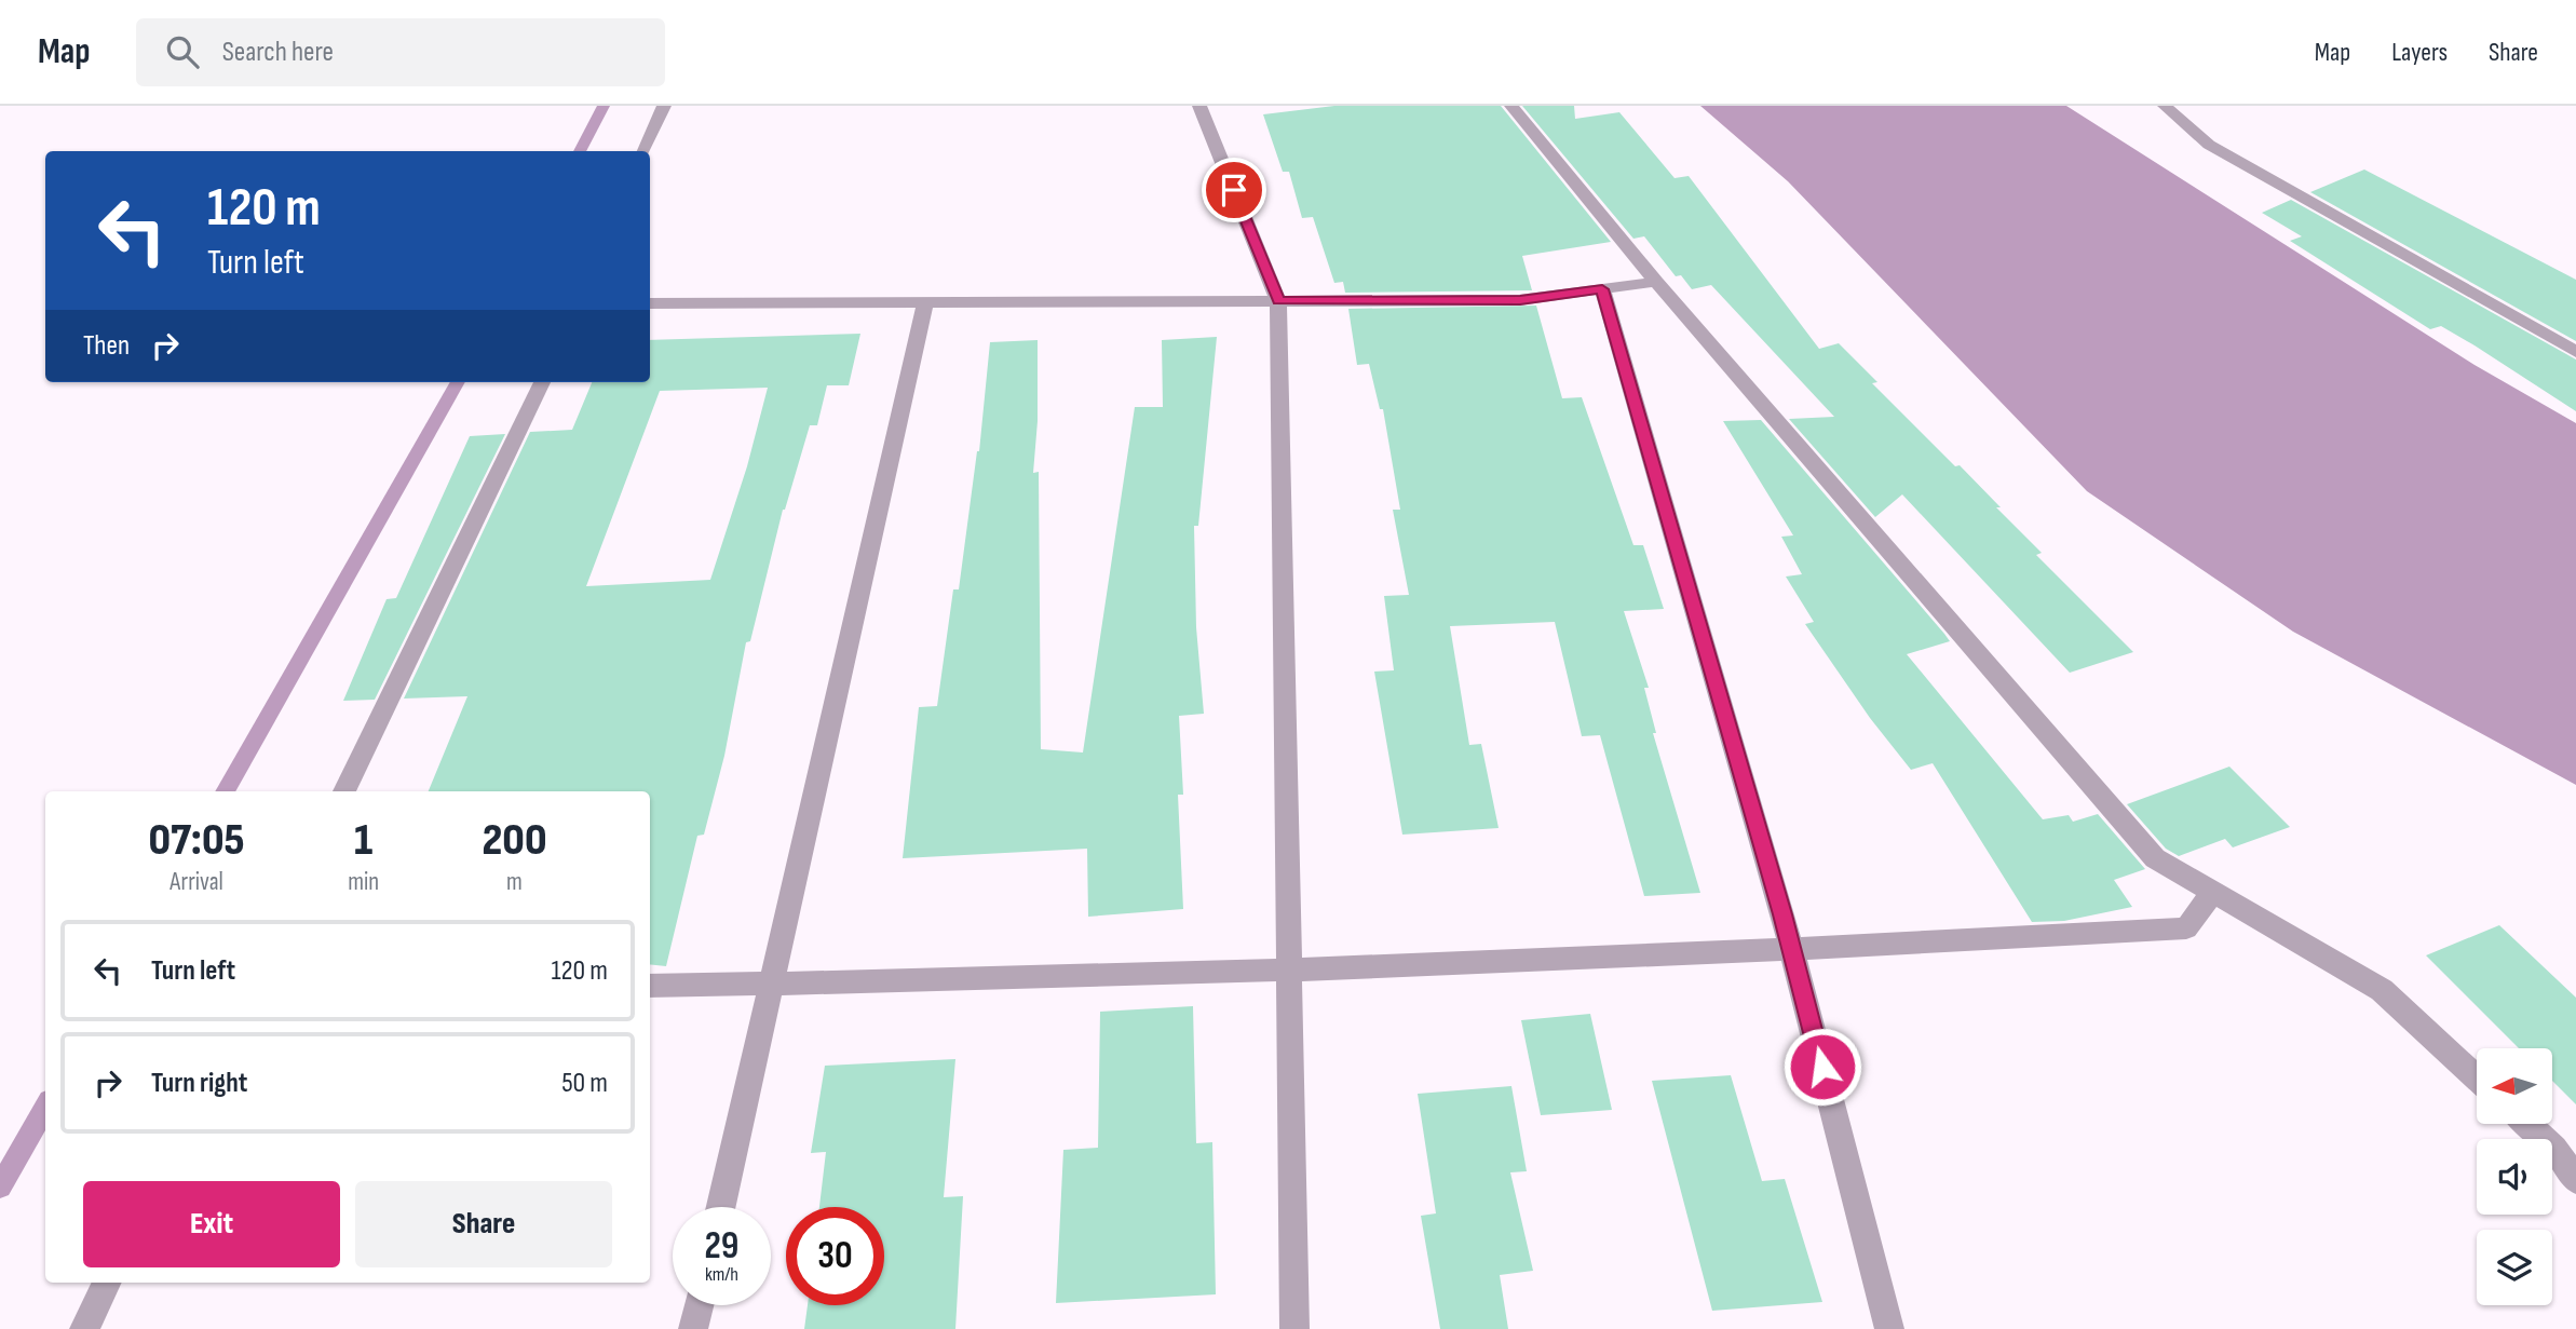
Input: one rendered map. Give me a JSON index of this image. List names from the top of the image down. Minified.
{"north":"left","page":{"header":"Map","search":"Search here","nav":["Map","Layers","Share"],"turn":["120 m","Turn left"],"then":"Then","eta":["07:05","Arrival","1","min","200","m"],"list":[{"name":"Turn left","value":"120 m"},{"name":"Turn right","value":"50 m"}],"buttons":["Exit","Share"],"speed":"29 km/h","limit":"30"}}
